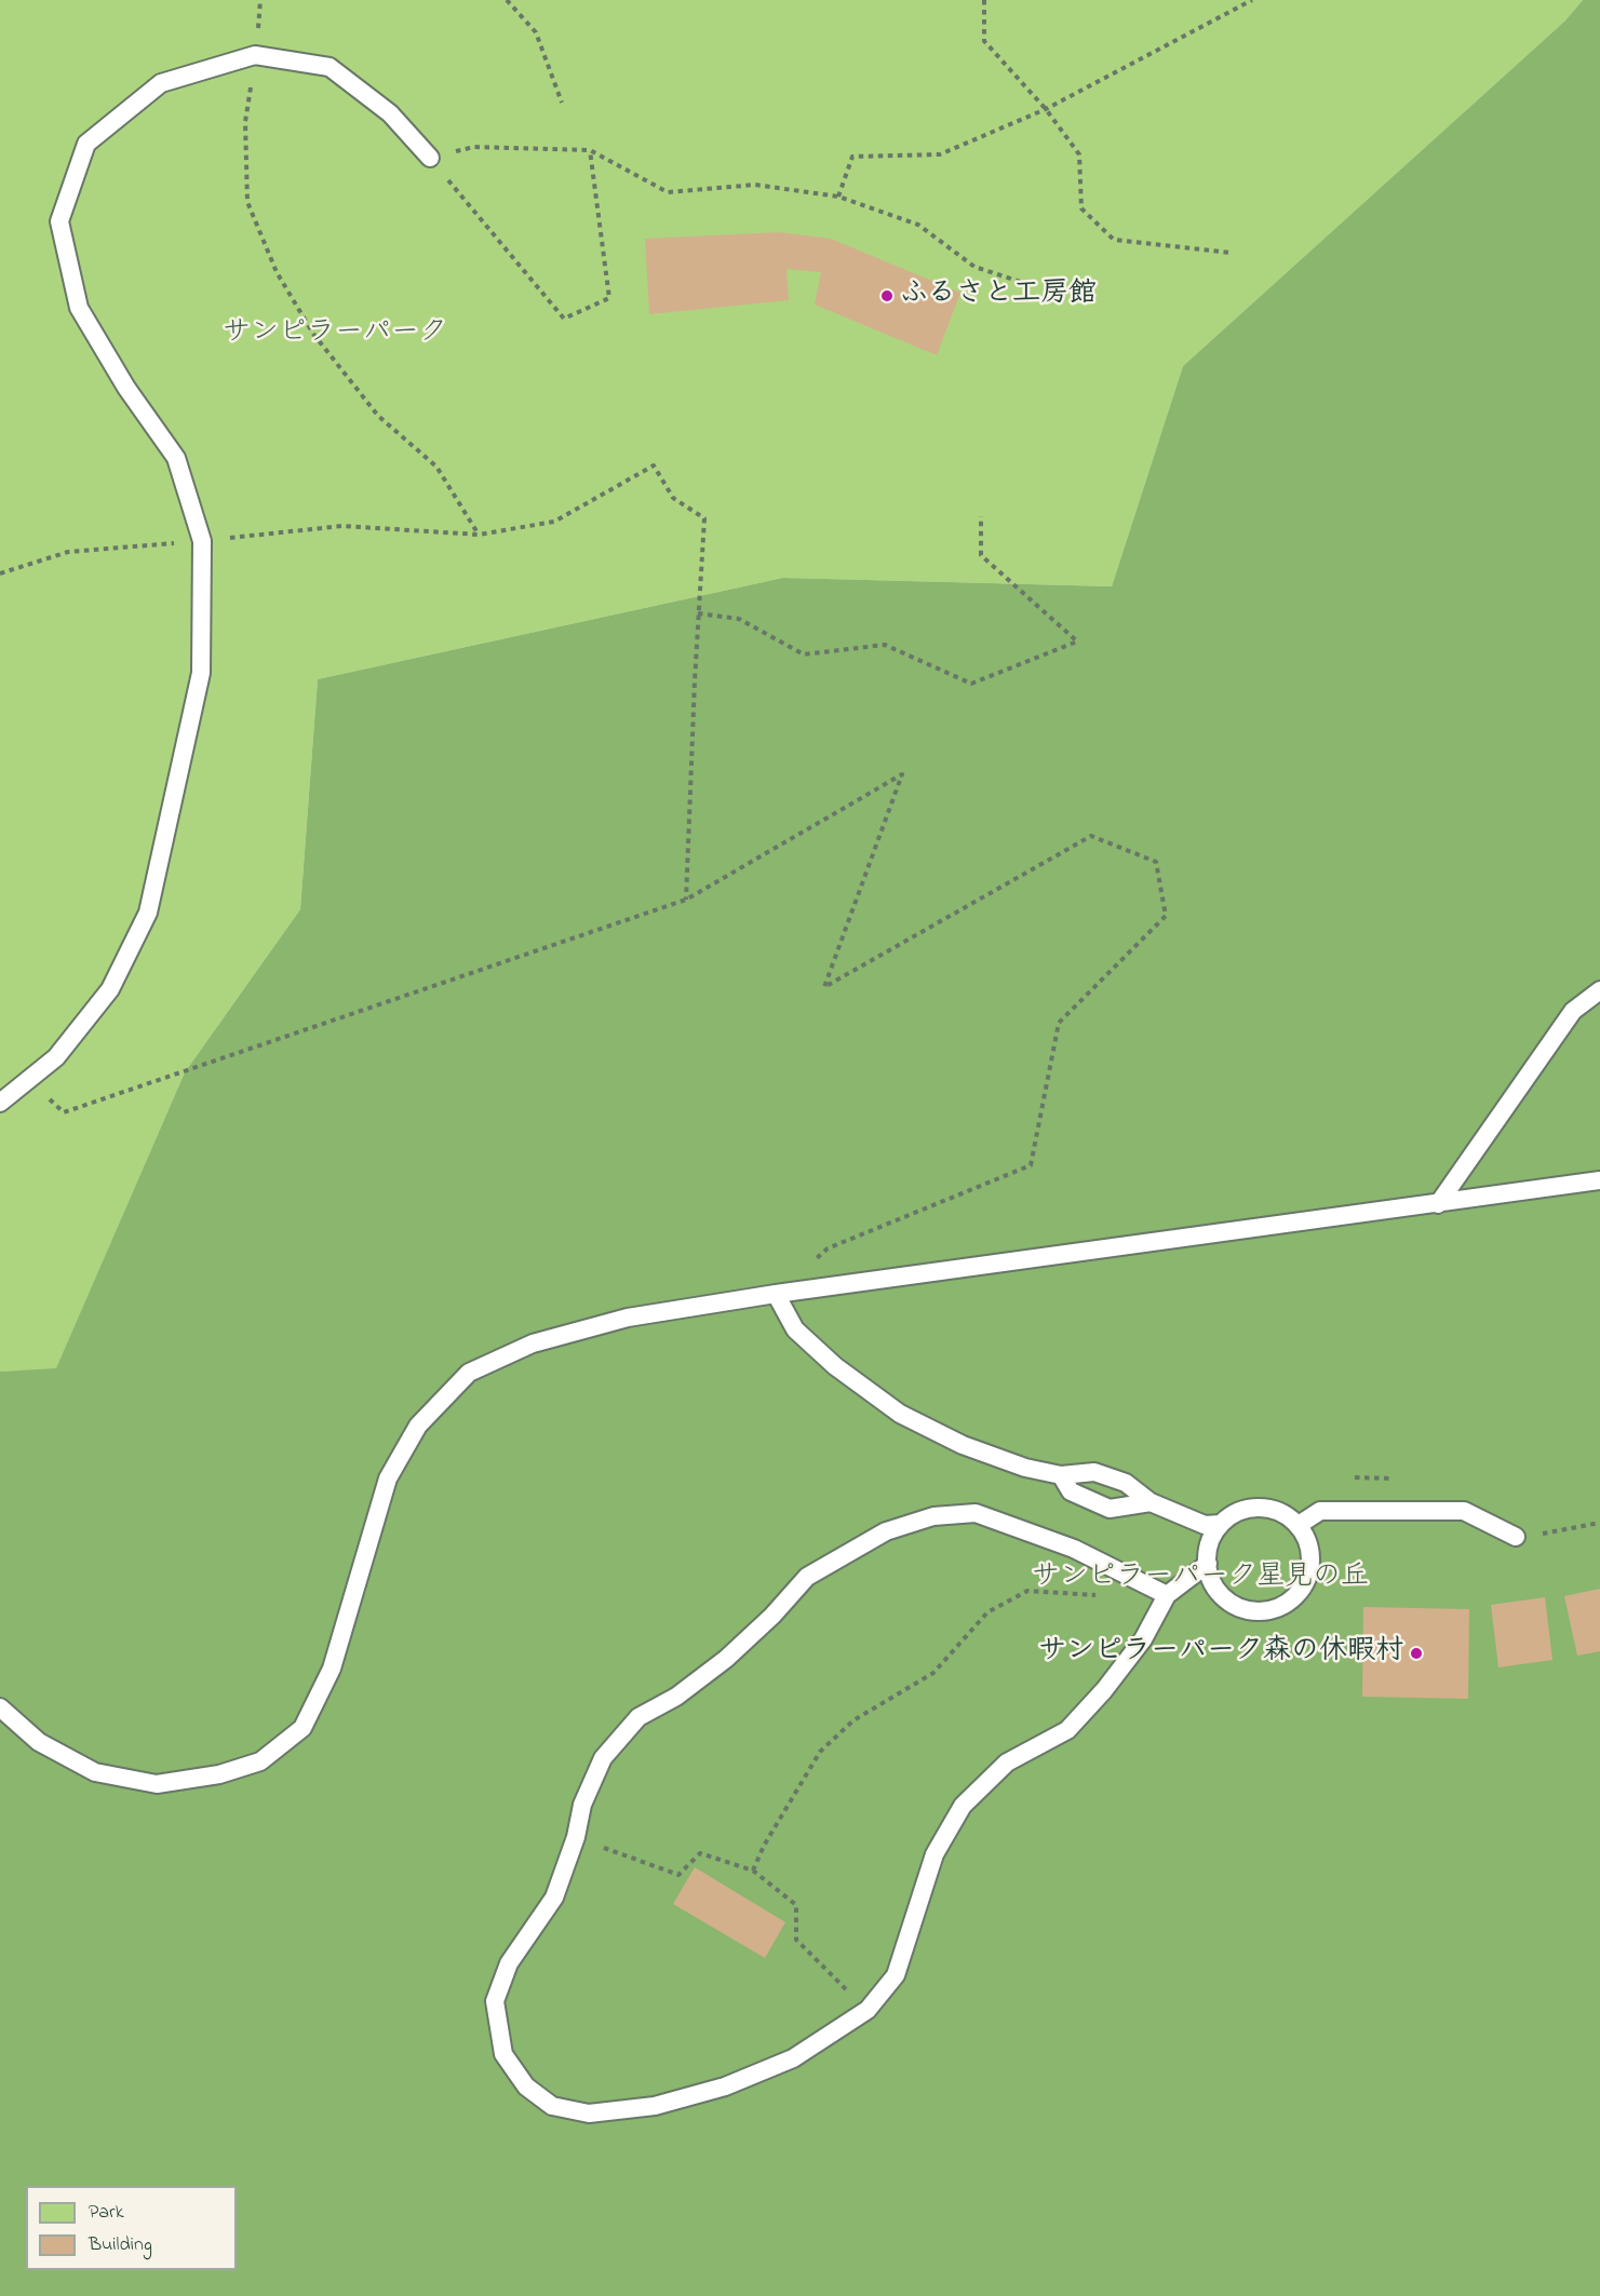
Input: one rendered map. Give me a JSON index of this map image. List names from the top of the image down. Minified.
{"parks":["サンピラーパーク","サンピラーパーク星見の丘"],"places":["ふるさと工房館","サンピラーパーク森の休暇村"],"legend":["Park","Building"]}
